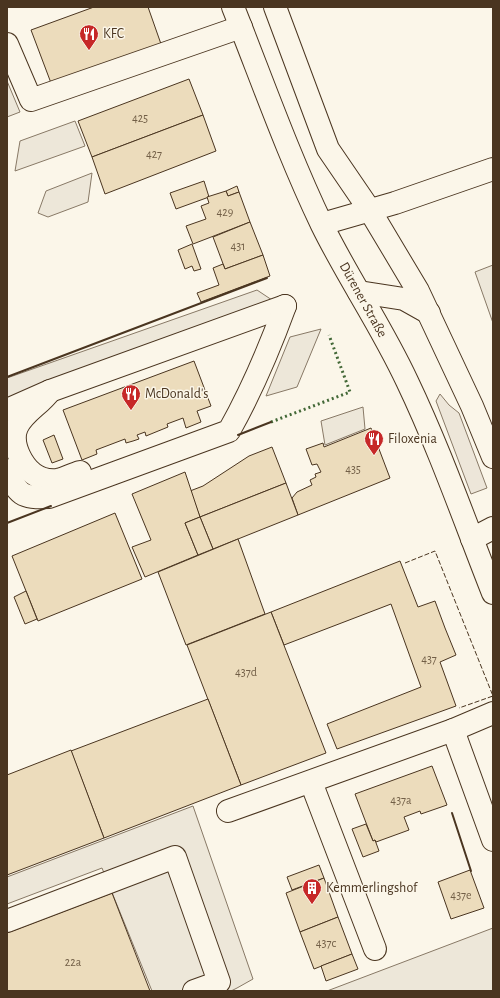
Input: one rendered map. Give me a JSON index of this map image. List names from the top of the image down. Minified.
{"streets":{"main road":["Dürener Straße"]},"places":{"restaurant":["KFC","McDonald's","Filoxenia"],"building":["Kemmerlingshof"]},"house_numbers":["425","427","429","431","435","437","437d","437a","437e","437c","22a"]}
